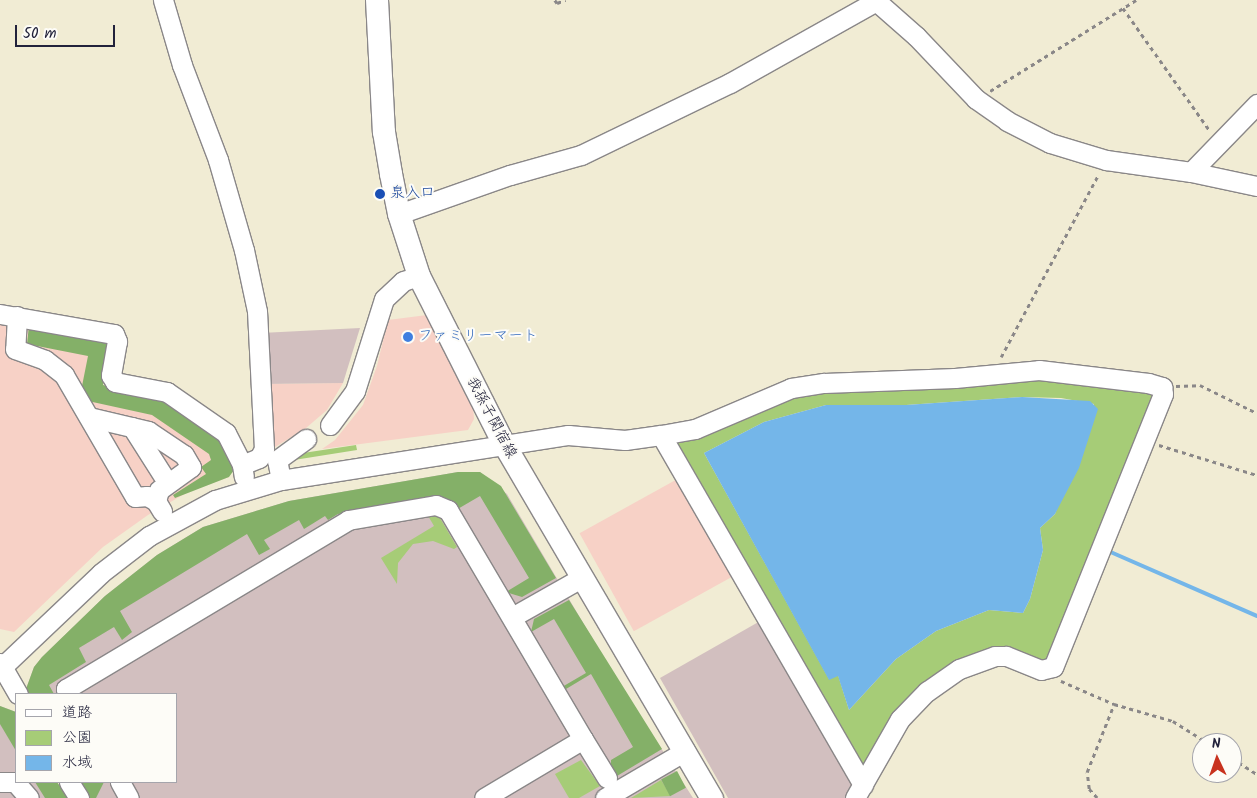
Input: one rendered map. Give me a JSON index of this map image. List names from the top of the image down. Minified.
{"streets":{"main road":["我孫子関宿線"]},"places":["泉入口","ファミリーマート"],"legend":["道路","公園","水域"],"scale_bar":"50 m","north":"top"}
